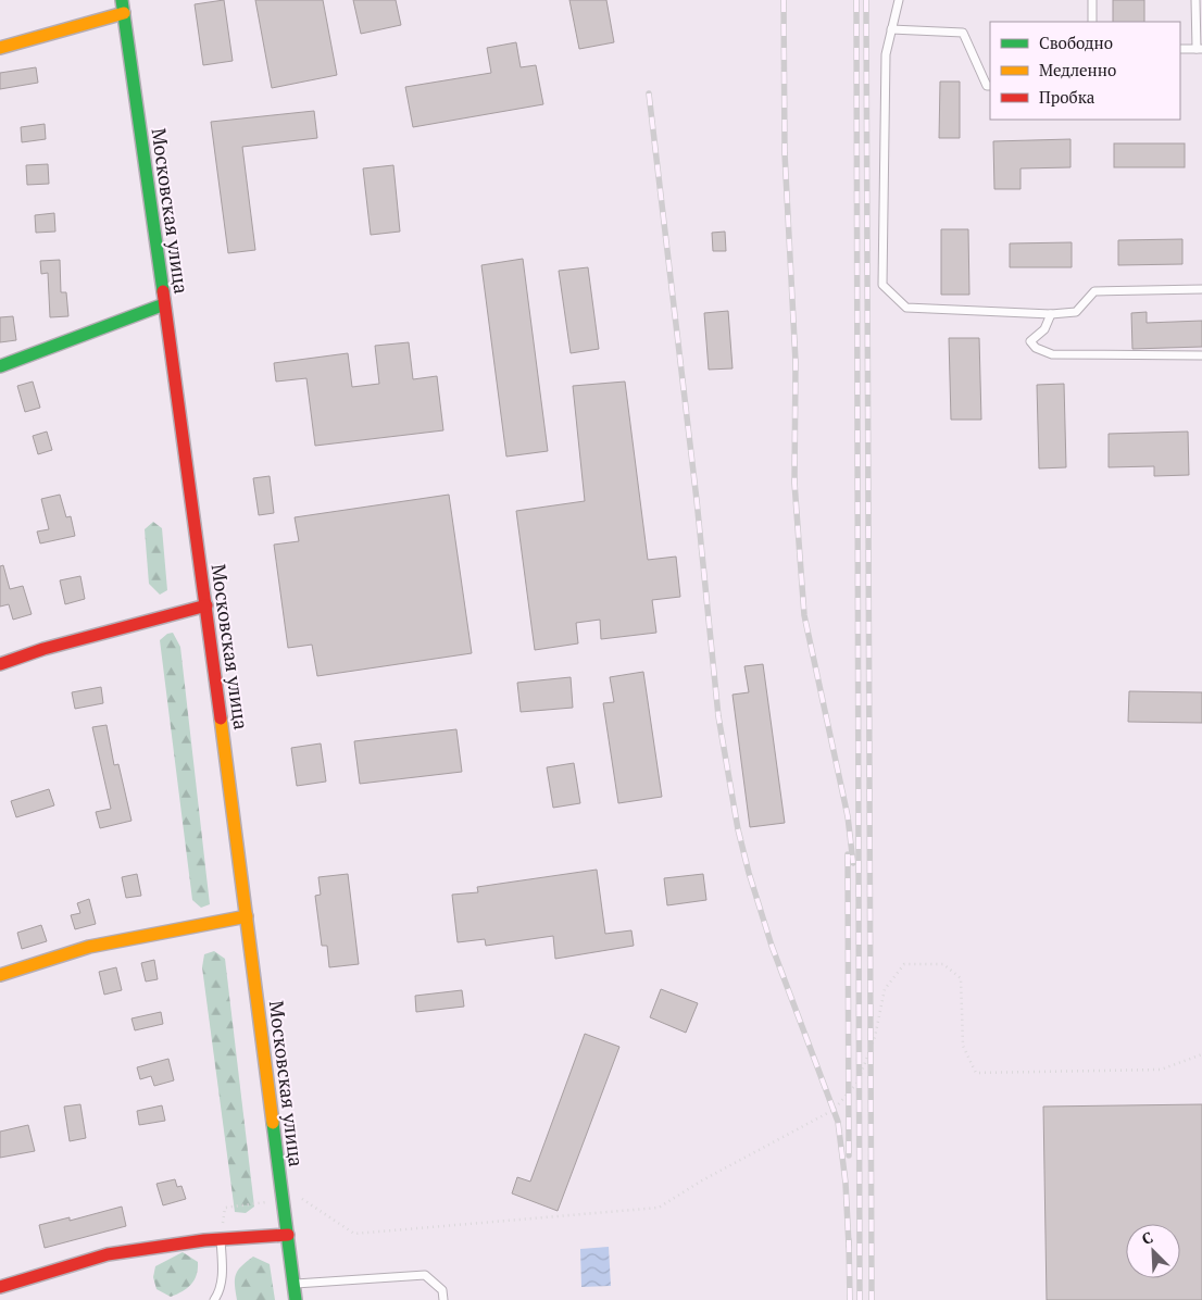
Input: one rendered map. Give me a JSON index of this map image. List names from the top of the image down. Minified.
{"streets":{"main road":["Московская улица"]},"legend":["Свободно","Медленно","Пробка"],"north":"top left"}
